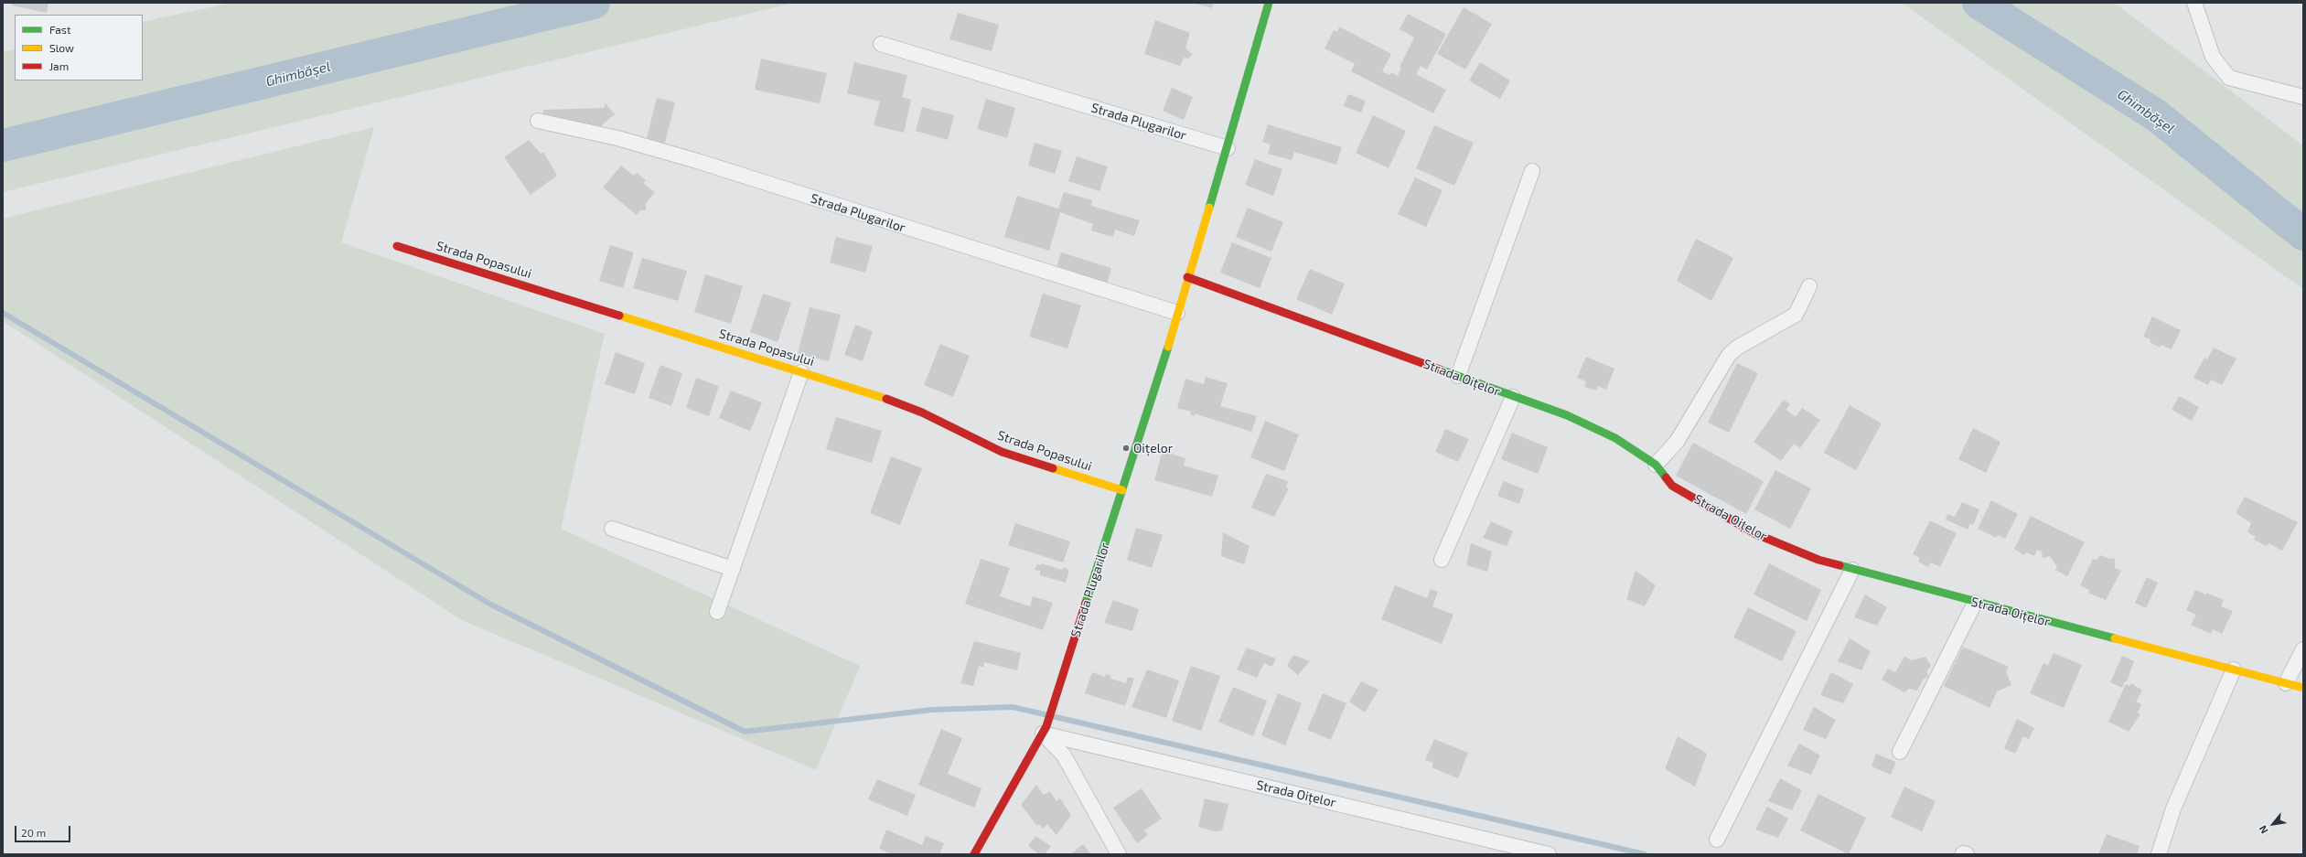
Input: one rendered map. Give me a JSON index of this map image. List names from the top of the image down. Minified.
{"streets":{"street":["Strada Plugarilor","Strada Popasului","Strada Oițelor"]},"crossings":[["Strada Plugarilor","Strada Popasului"],["Strada Plugarilor","Strada Oițelor"]],"water":["Ghimbășel"],"places":["Oițelor"],"legend":["Fast","Slow","Jam"],"scale_bar":"20 m","north":"bottom left"}
